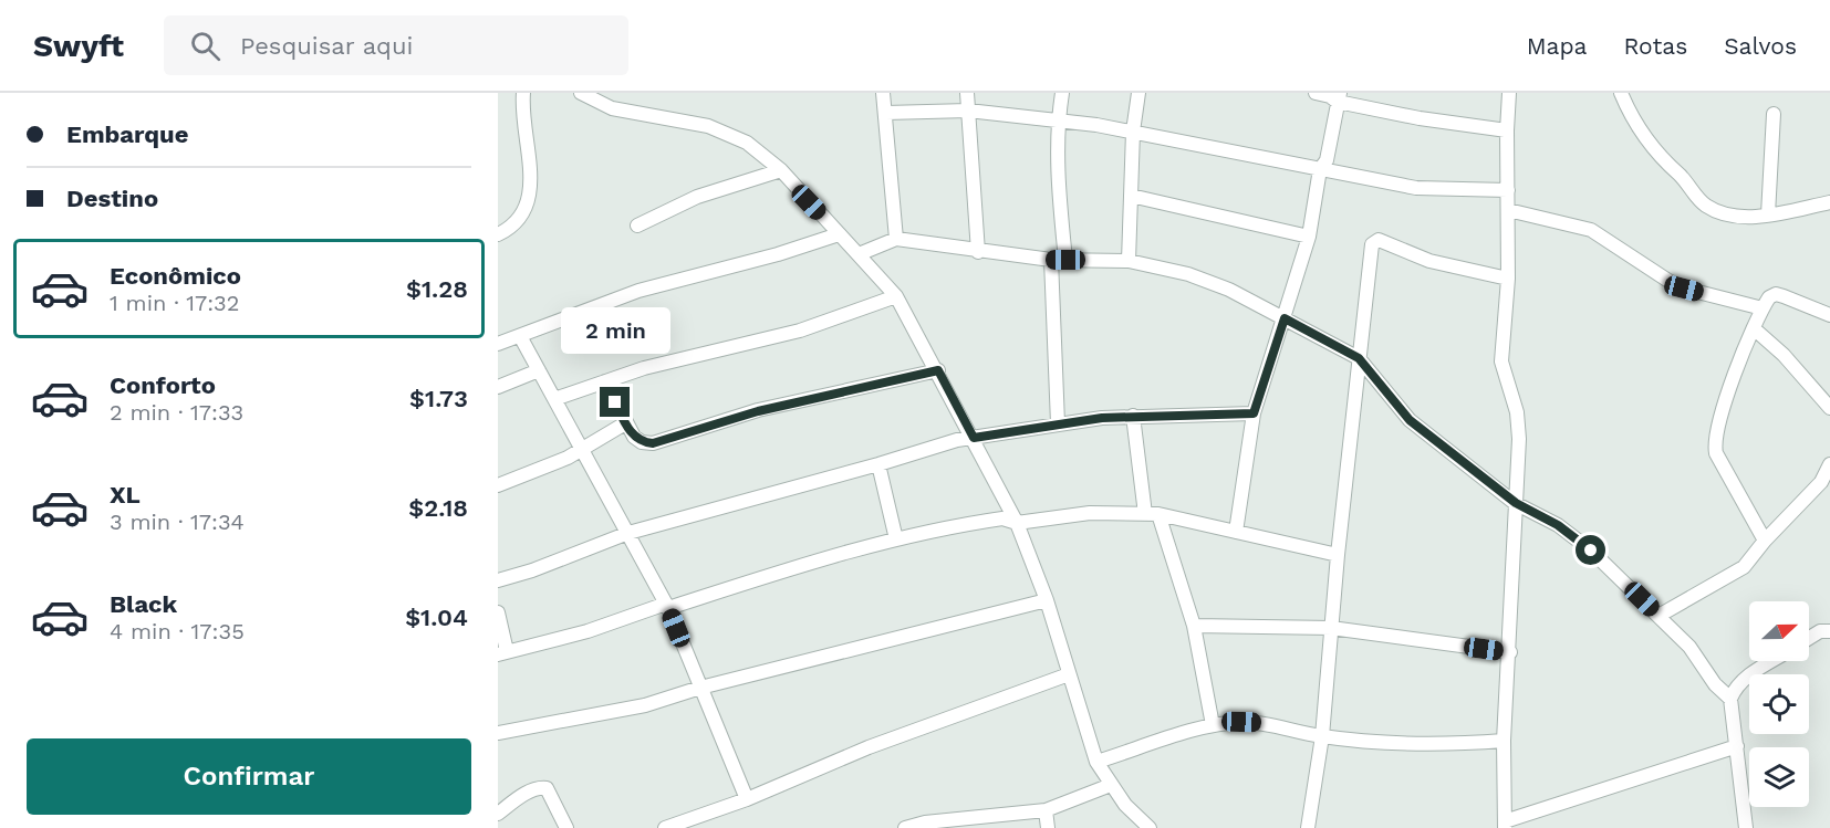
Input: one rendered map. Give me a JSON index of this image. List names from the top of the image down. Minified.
{"north":"right","page":{"header":"Swyft","search":"Pesquisar aqui","nav":["Mapa","Rotas","Salvos"],"banner":["Embarque","Destino"],"list":[{"name":"Econômico","note":"1 min · 17:32","value":"$1.28"},{"name":"Conforto","note":"2 min · 17:33","value":"$1.73"},{"name":"XL","note":"3 min · 17:34","value":"$2.18"},{"name":"Black","note":"4 min · 17:35","value":"$1.04"}],"bubble":"2 min","buttons":"Confirmar"}}
